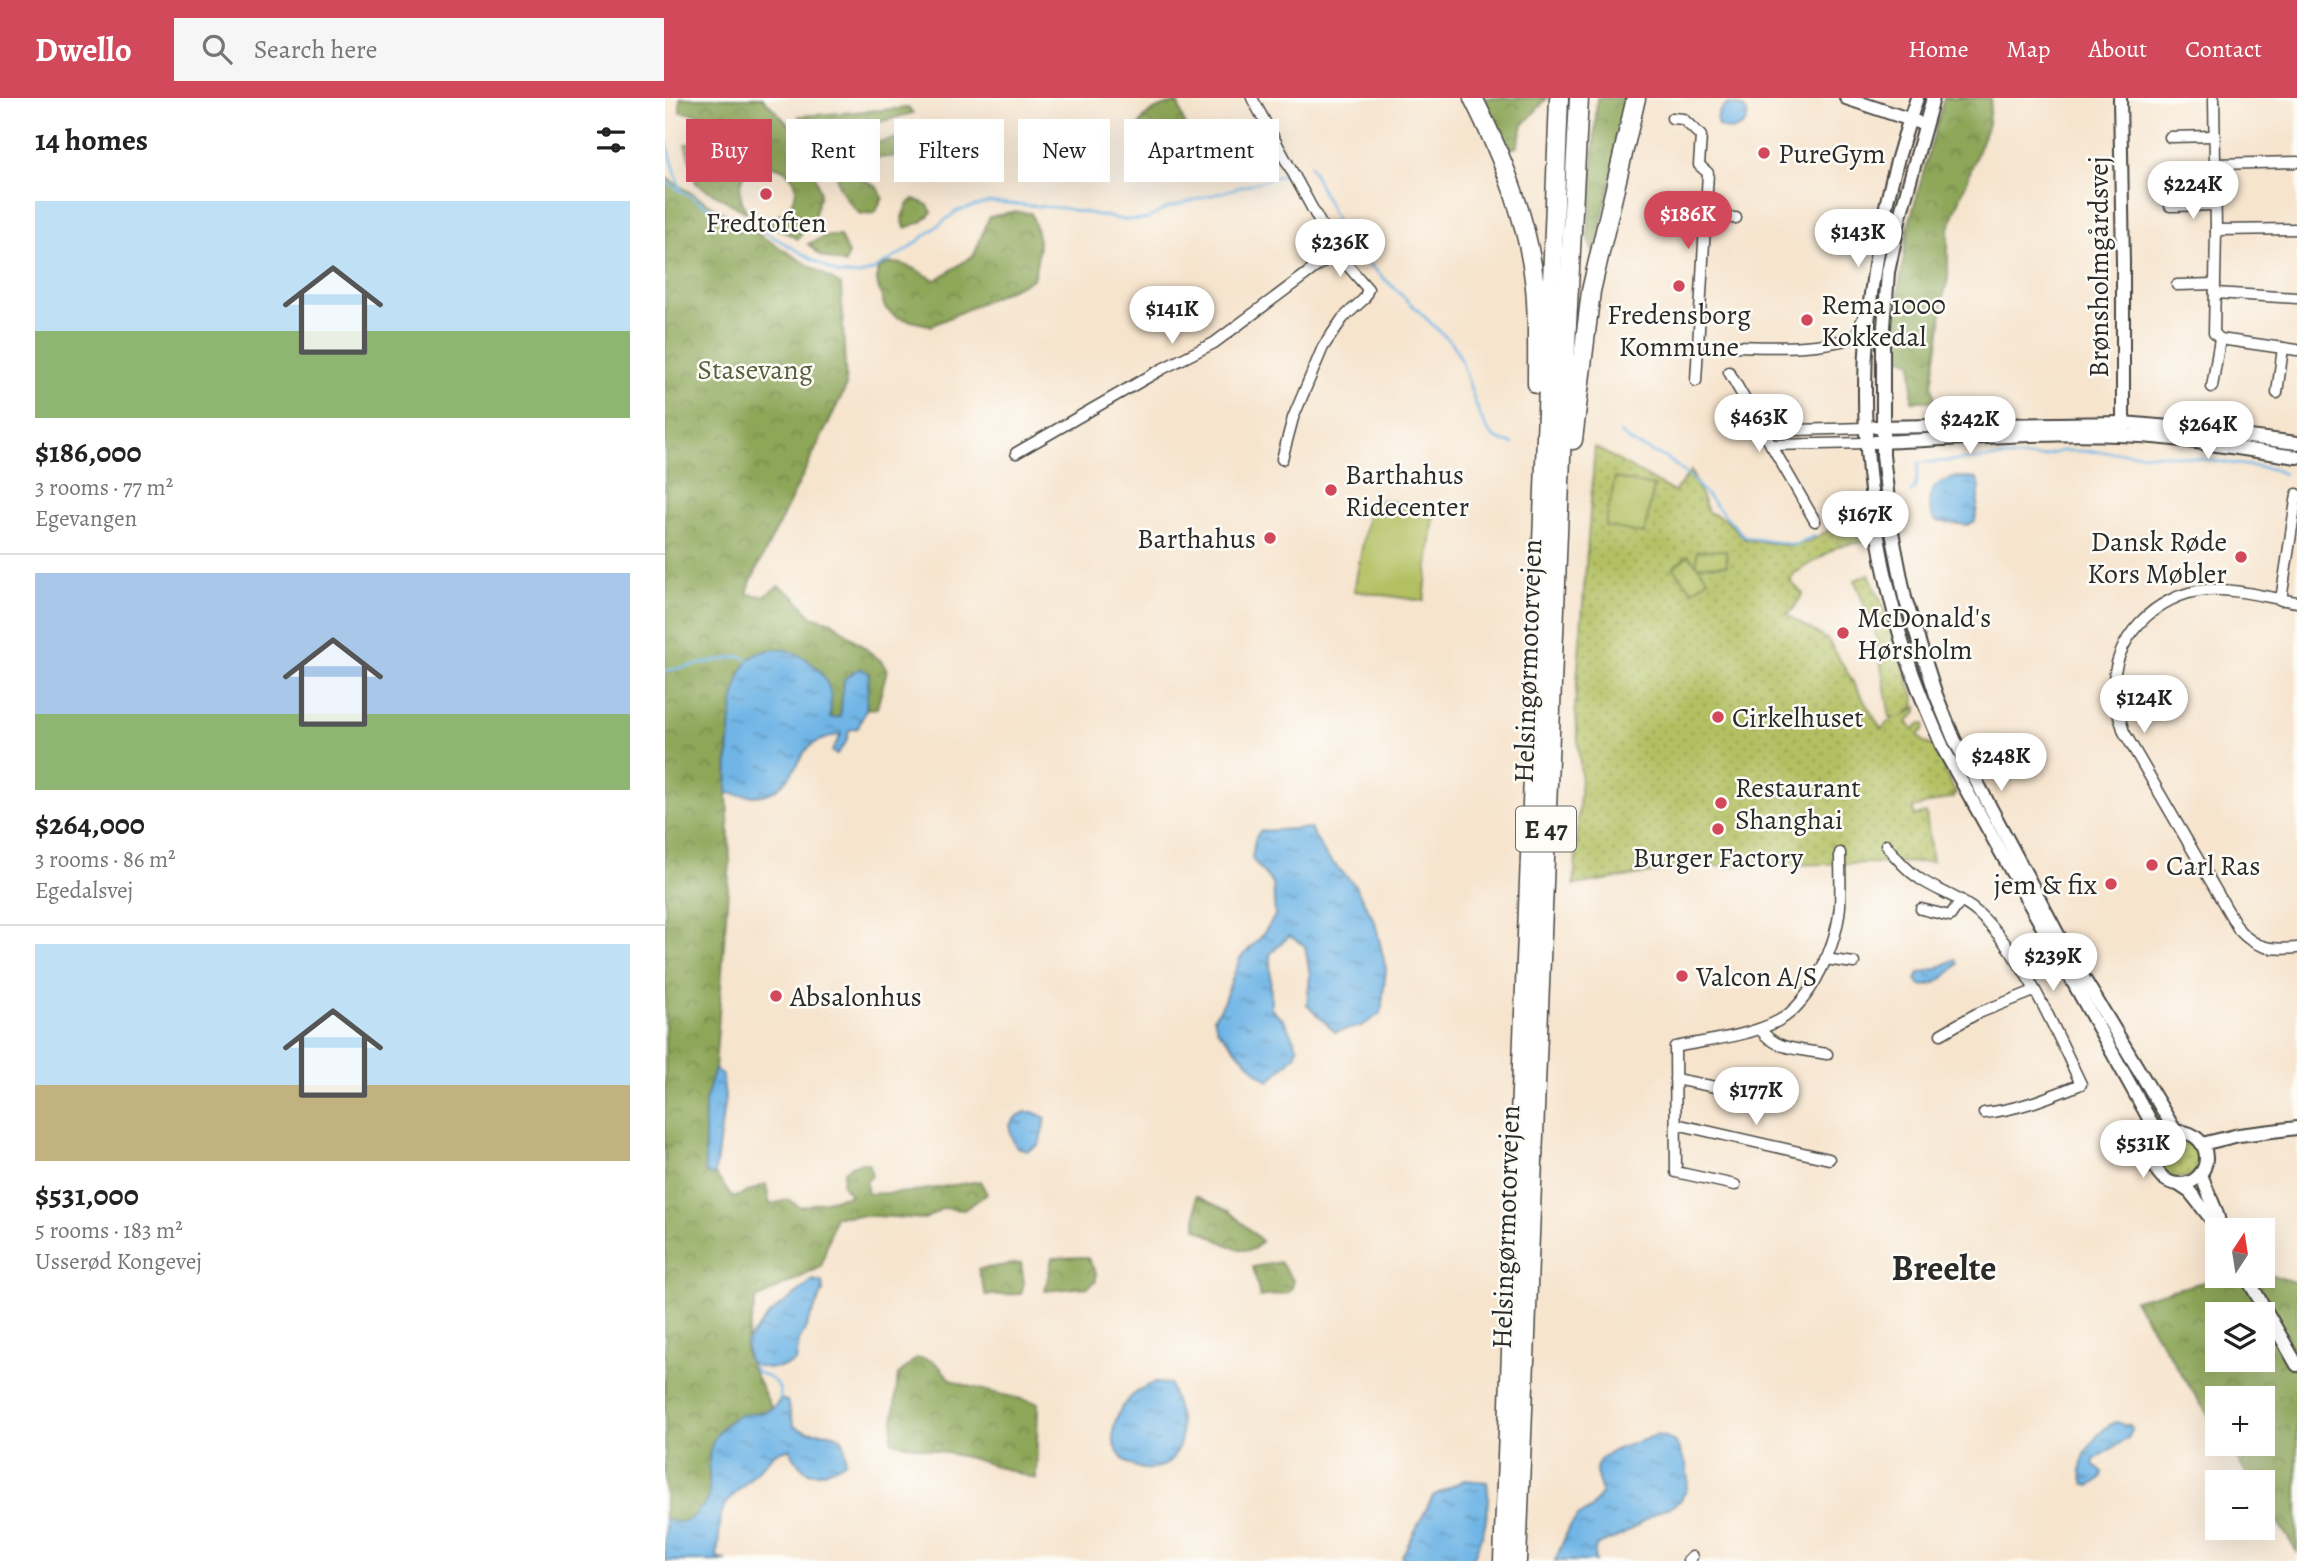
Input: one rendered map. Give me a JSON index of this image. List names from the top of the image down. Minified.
{"streets":{"highway":["Helsingørmotorvejen","E 47"],"main road":["Brønsholmgårdsvej"]},"districts":["Breelte"],"parks":["Stasevang"],"places":["PureGym","Fredtoften","Fredensborg Kommune","Rema 1000 Kokkedal","Barthahus Ridecenter","Barthahus","Dansk Røde Kors Møbler","McDonald's Hørsholm","Cirkelhuset","Restaurant Shanghai","Burger Factory","Carl Ras","jem & fix","Valcon A/S","Absalonhus"],"north":"top","page":{"header":"Dwello","search":"Search here","nav":["Home","Map","About","Contact"],"heading":"14 homes","chip":["Buy","Rent","Filters","New","Apartment"],"price":["$224K","$186K","$143K","$236K","$141K","$463K","$242K","$264K","$167K","$124K","$248K","$239K","$177K","$531K"],"list":[{"name":"$186,000","note":"3 rooms · 77 m² · Egevangen"},{"name":"$264,000","note":"3 rooms · 86 m² · Egedalsvej"},{"name":"$531,000","note":"5 rooms · 183 m² · Usserød Kongevej"}],"map_buttons":["+","−"]}}
